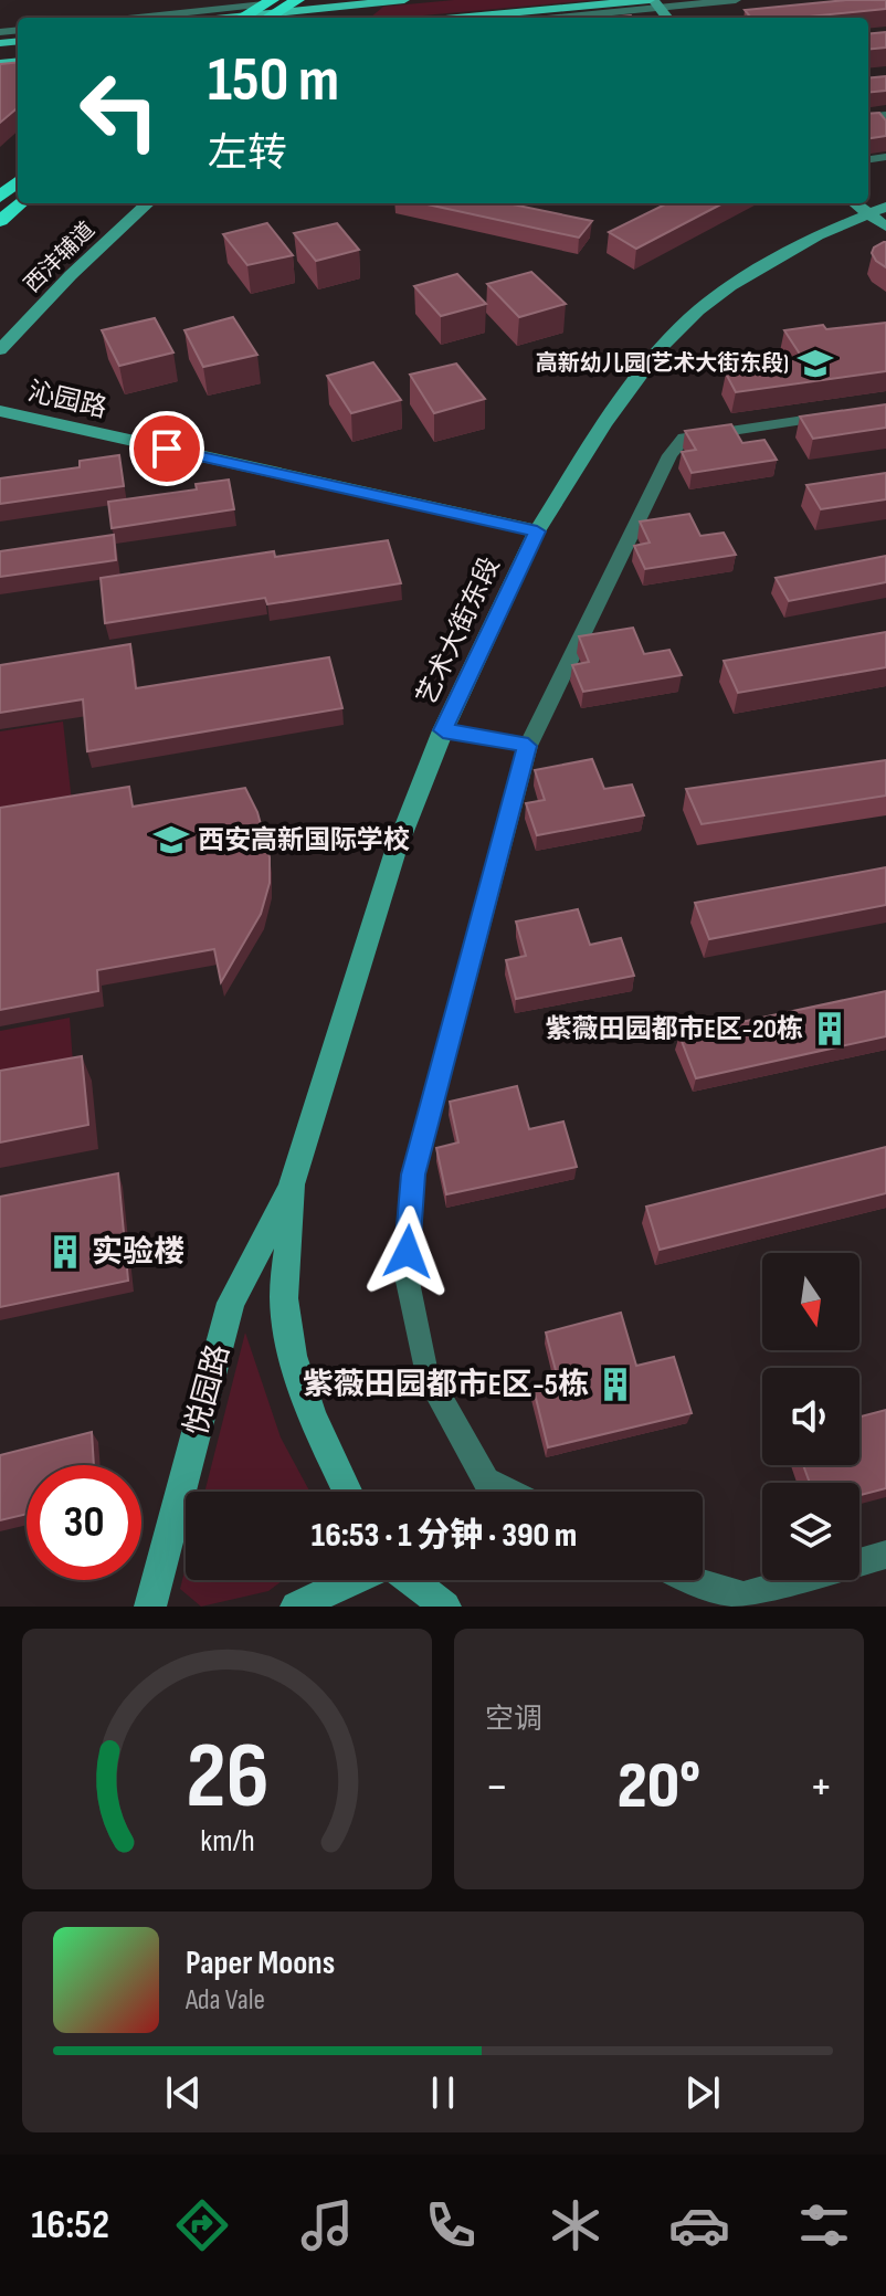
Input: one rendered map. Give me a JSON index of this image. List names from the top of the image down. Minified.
{"streets":{"street":["西沣辅道","沁园路","艺术大街东段","悦园路"]},"crossings":[["沁园路","艺术大街东段"],["艺术大街东段","悦园路"]],"places":{"school or university":["高新幼儿园(艺术大街东段)","西安高新国际学校"],"building":["紫薇田园都市E区-20栋","实验楼","紫薇田园都市E区-5栋"]},"north":"bottom","page":{"turn":["150 m","左转"],"limit":"30","trip":"16:53 · 1 分钟 · 390 m","tile":"空调","heat":["−","20°","+"],"song":["Paper Moons","Ada Vale"],"tabs":"16:52","gauge":["26","km/h"]}}
